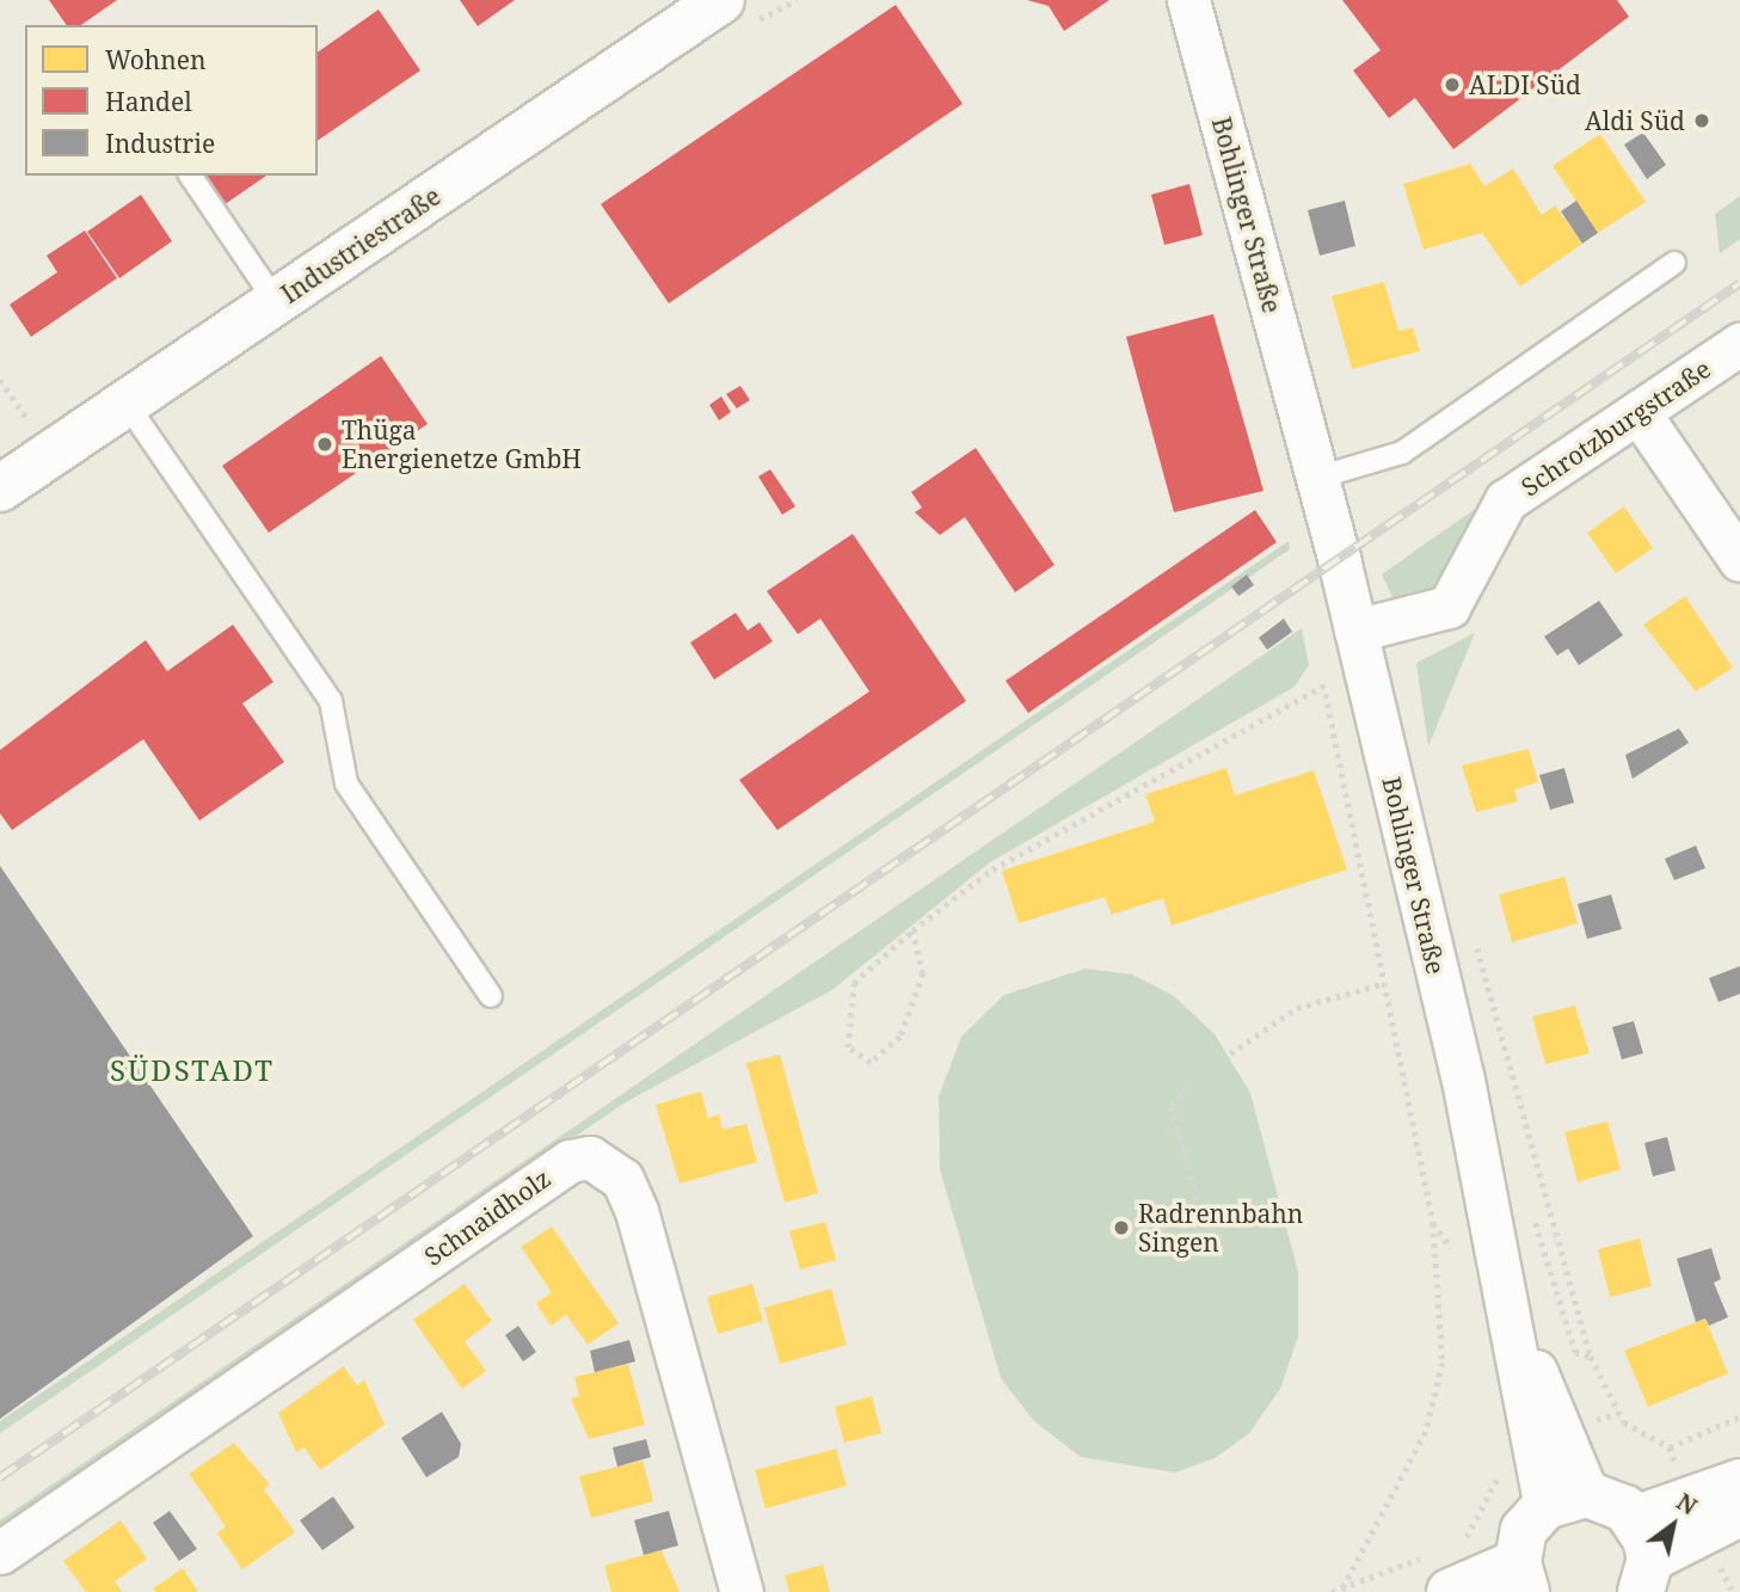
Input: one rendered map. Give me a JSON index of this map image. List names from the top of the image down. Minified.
{"streets":{"street":["Bohlinger Straße","Industriestraße","Schrotzburgstraße","Schnaidholz"]},"crossings":[["Bohlinger Straße","Schrotzburgstraße"]],"districts":["SÜDSTADT"],"places":["ALDI Süd","Aldi Süd","Thüga Energienetze GmbH","Radrennbahn Singen"],"legend":["Wohnen","Handel","Industrie"],"north":"top right"}
